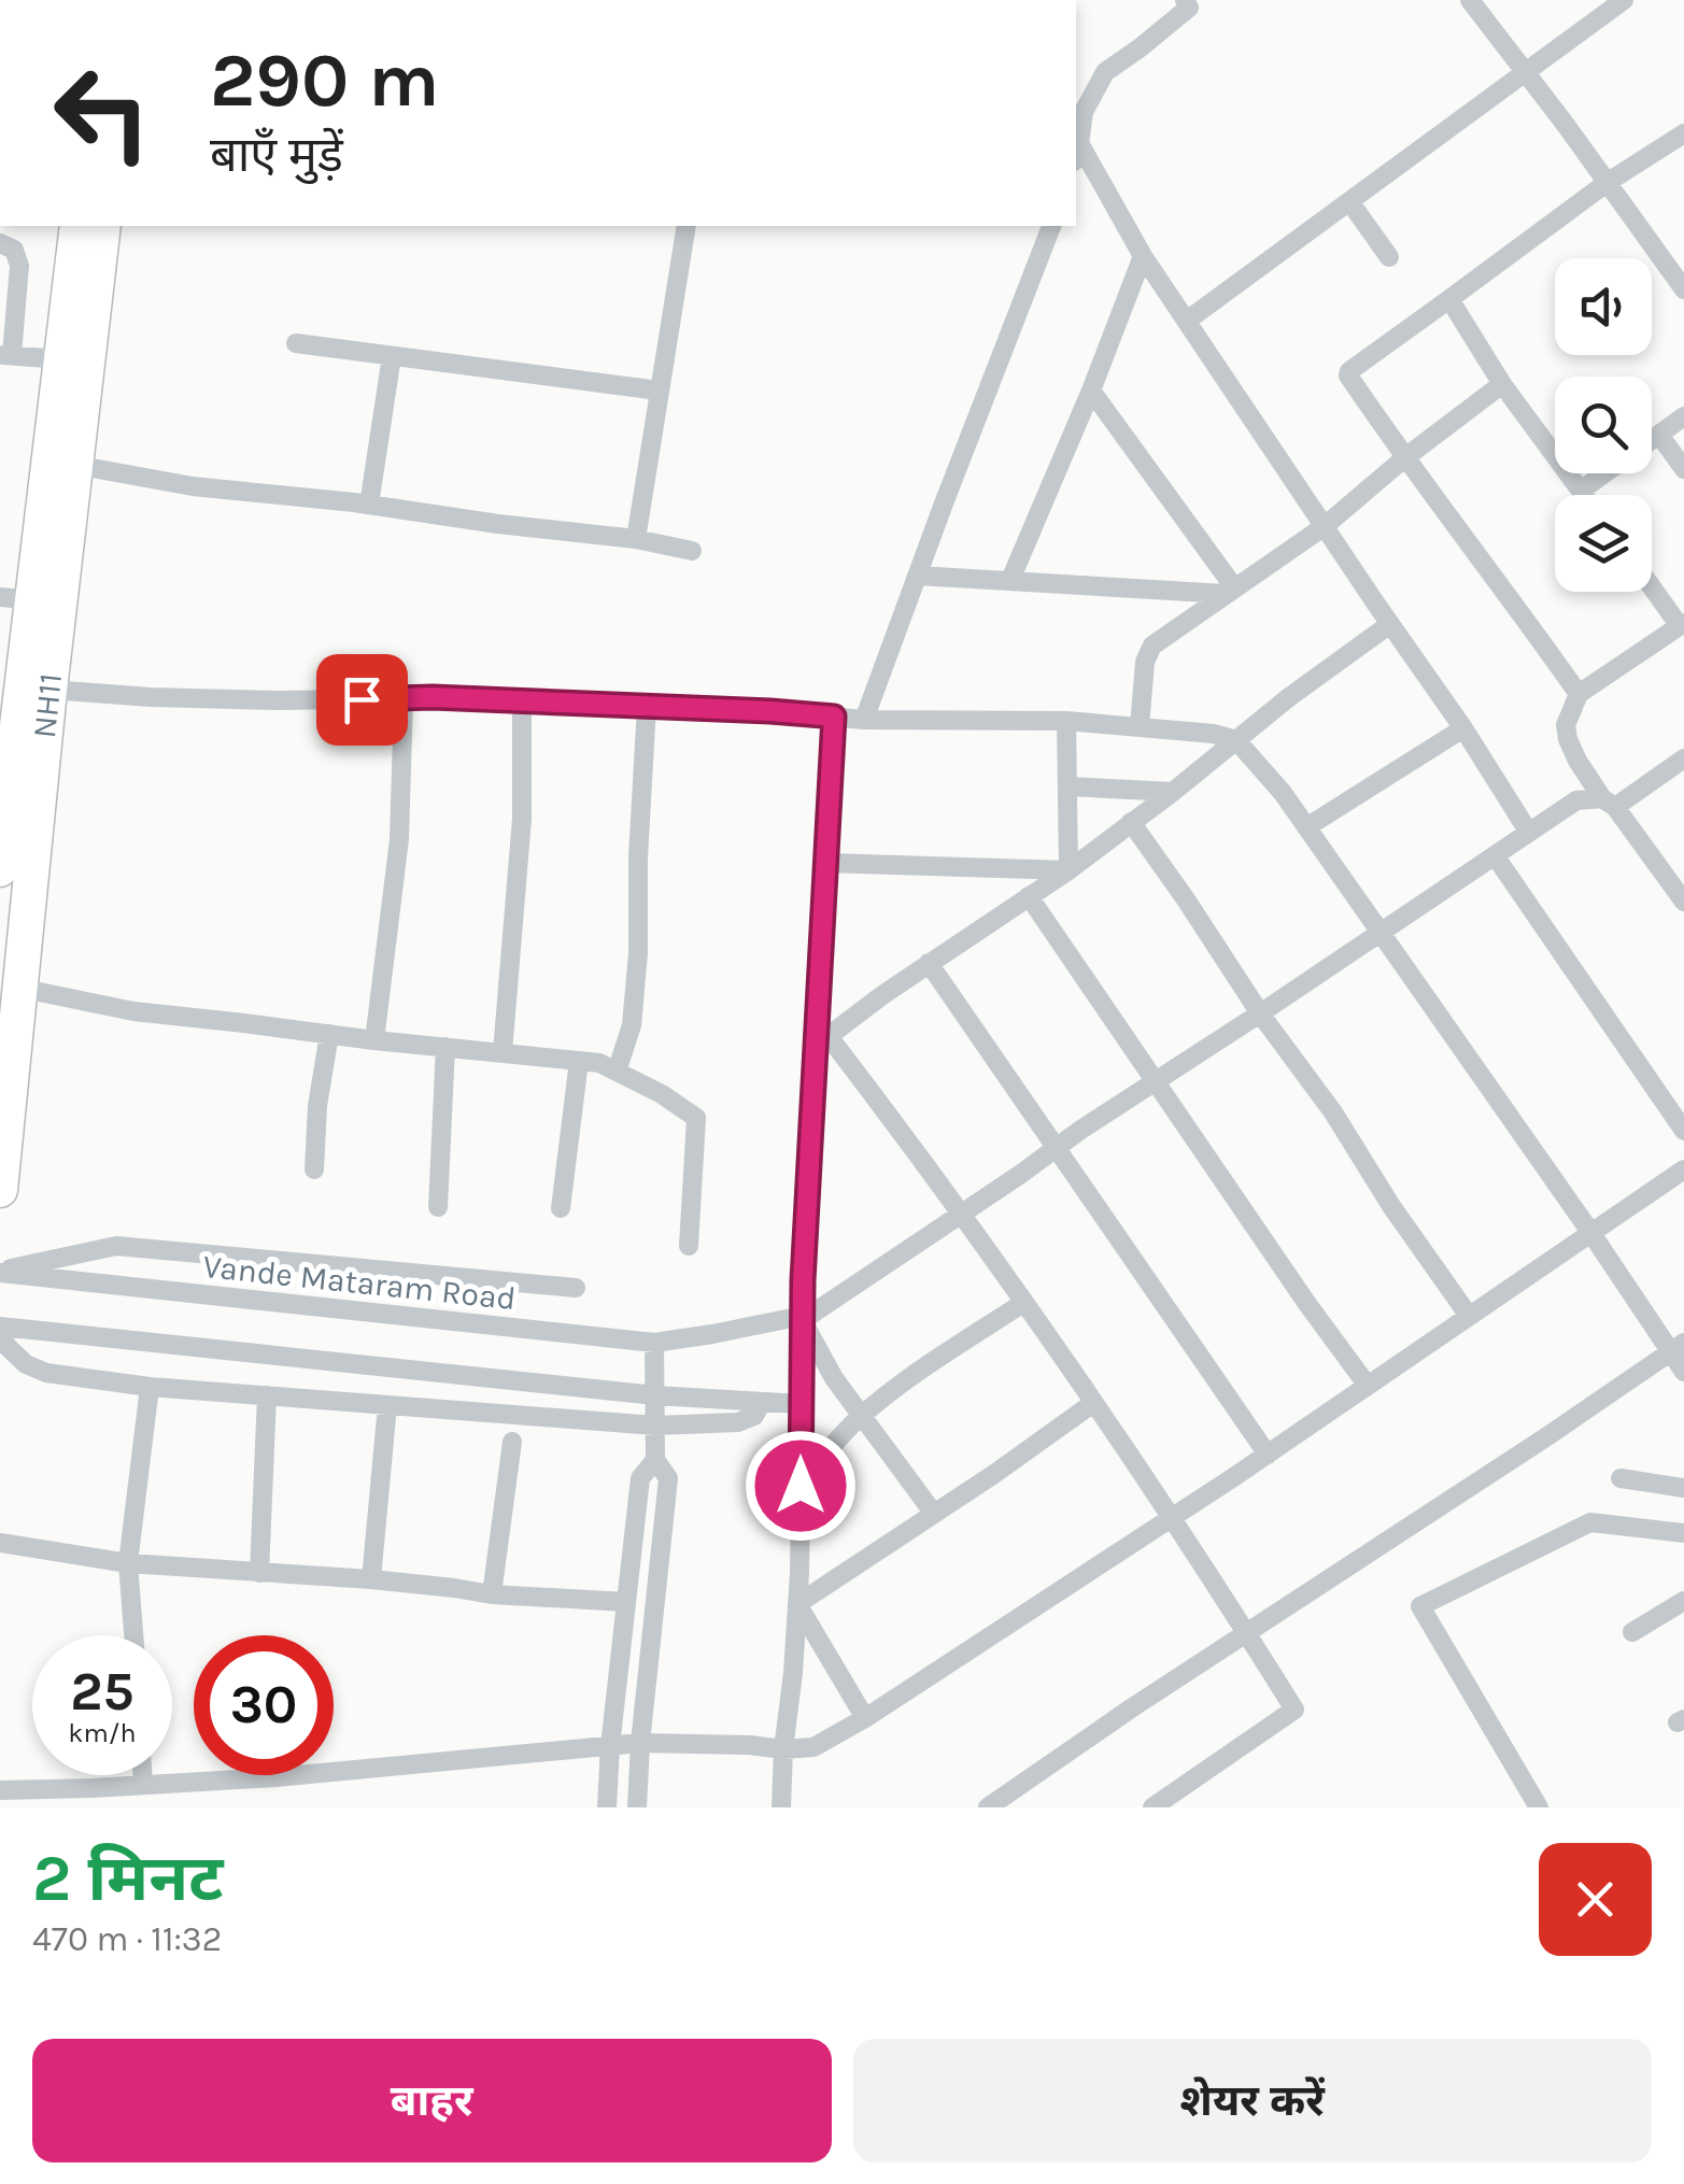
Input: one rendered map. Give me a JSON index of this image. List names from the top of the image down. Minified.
{"streets":{"highway":["NH11"],"street":["Vande Mataram Road"]},"page":{"turn":["290 m","बाएँ मुड़ें"],"speed":"25 km/h","limit":"30","heading":["2 मिनट","470 m · 11:32"],"buttons":["बाहर","शेयर करें"]}}
